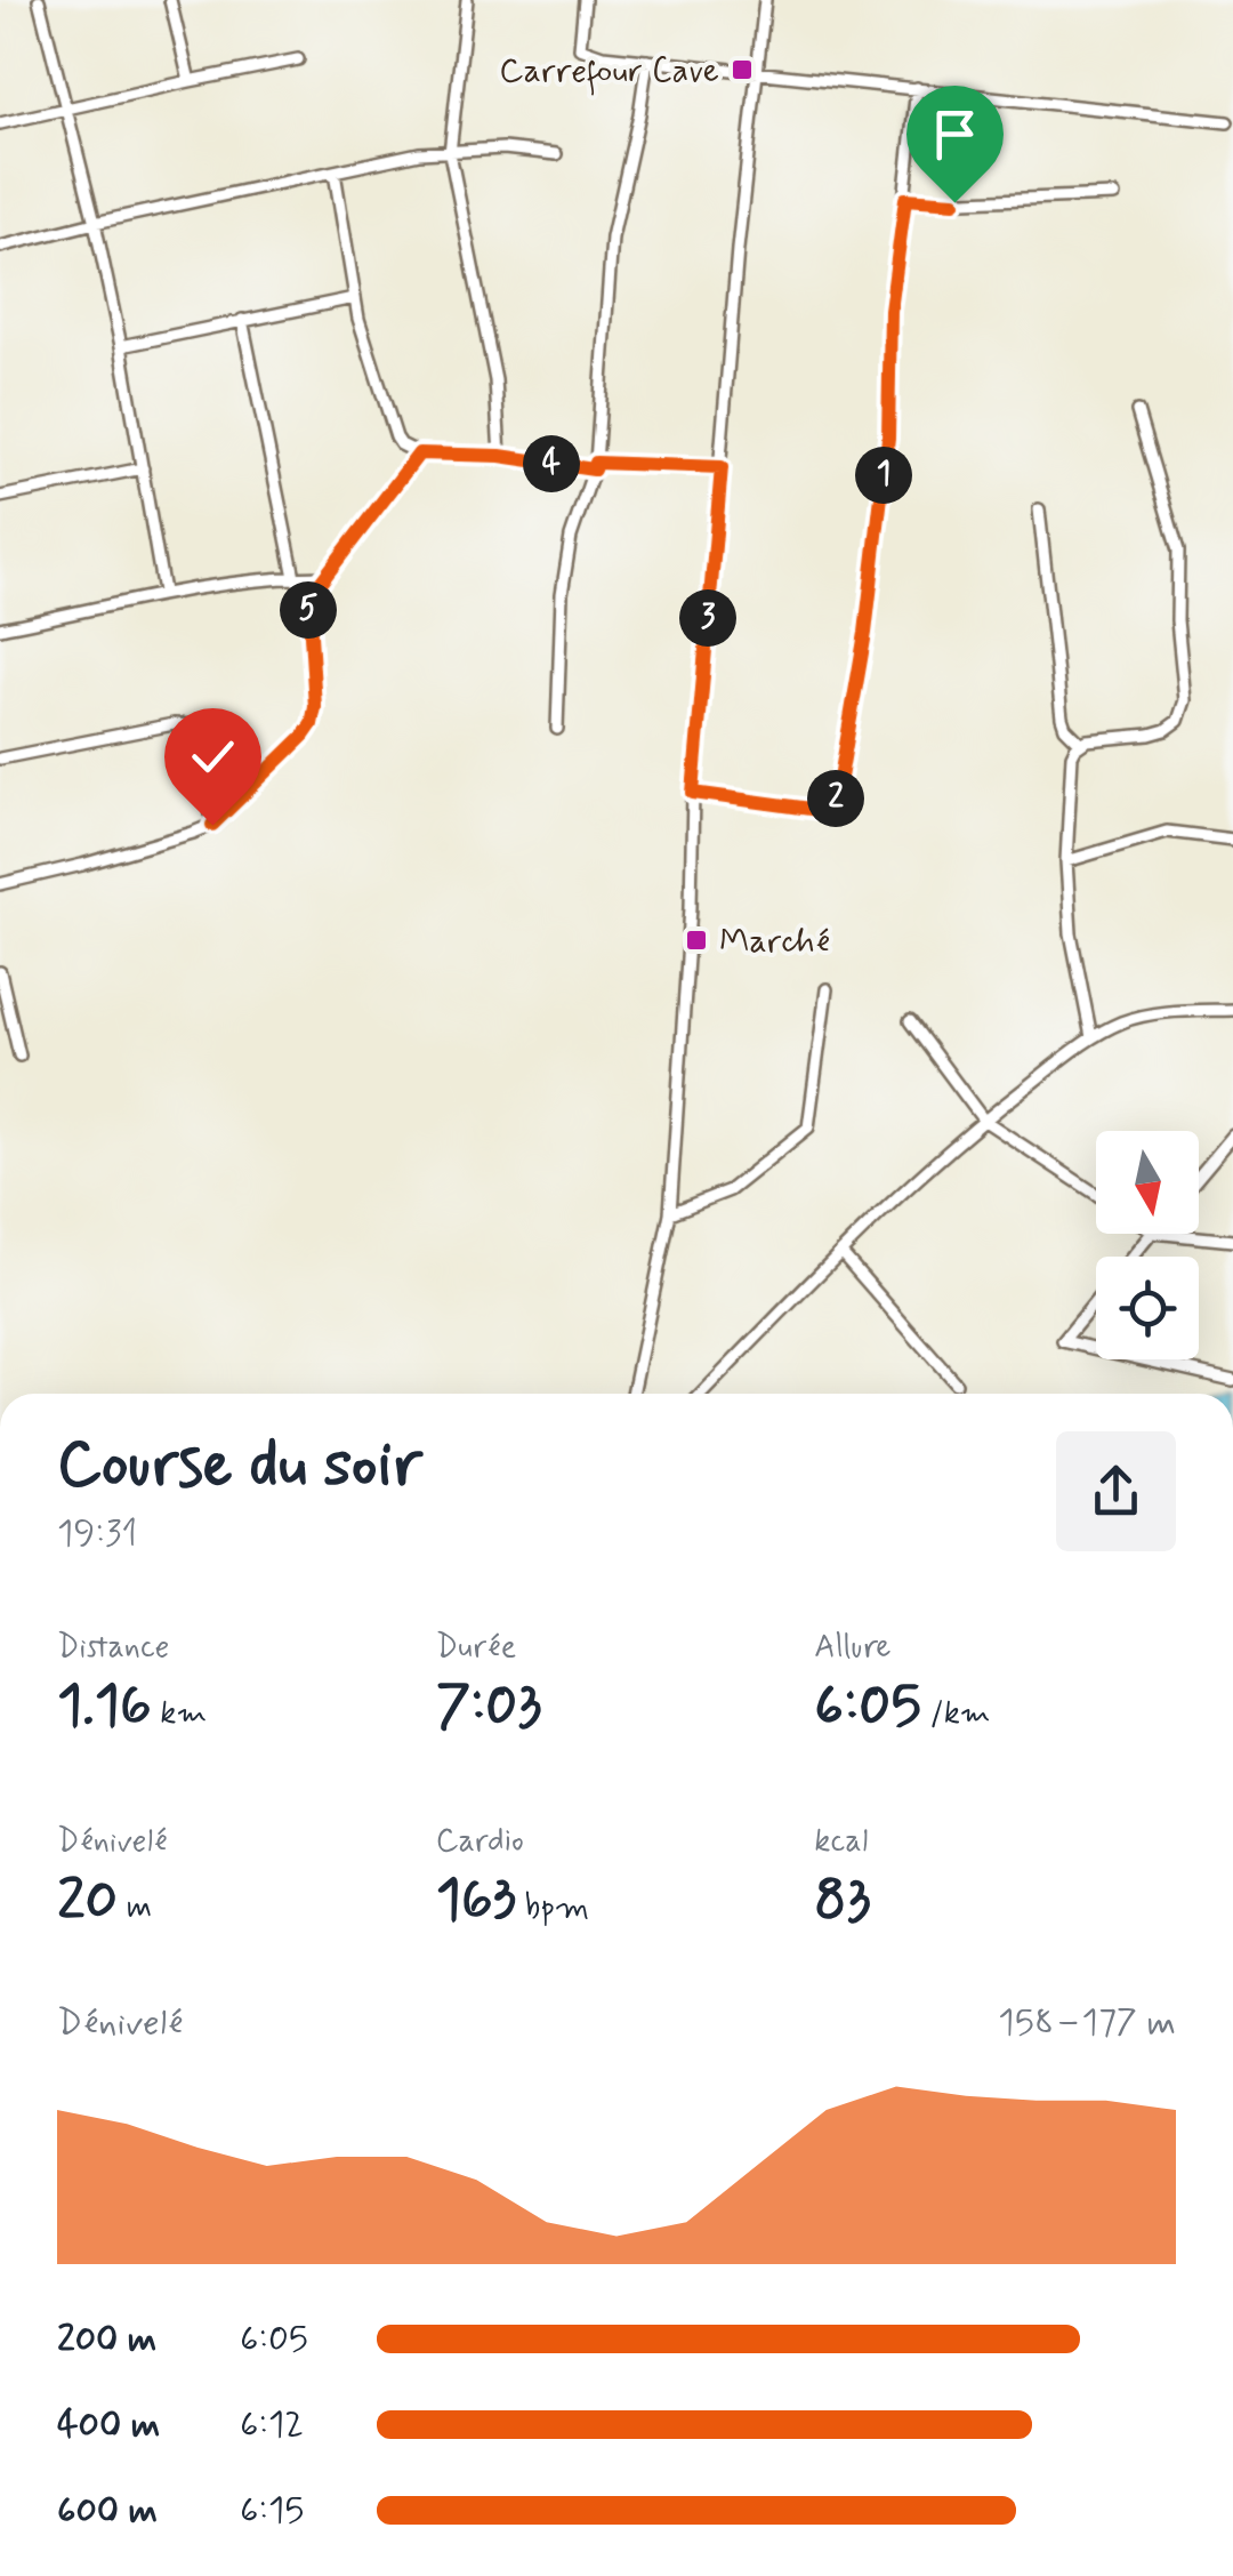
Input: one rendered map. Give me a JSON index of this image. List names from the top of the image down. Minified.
{"places":{"transit":["Carrefour Cave","Marché"]},"north":"bottom","page":{"pins":["4","1","5","3","2"],"heading":["Course du soir","19:31"],"stats":[["Distance","1.16 km"],["Durée","7:03"],["Allure","6:05 /km"],["Dénivelé","20 m"],["Cardio","163 bpm"],["kcal","83"]],"chart":["Dénivelé","158–177 m"],"list":[{"name":"200 m","note":"6:05"},{"name":"400 m","note":"6:12"},{"name":"600 m","note":"6:15"}]}}
